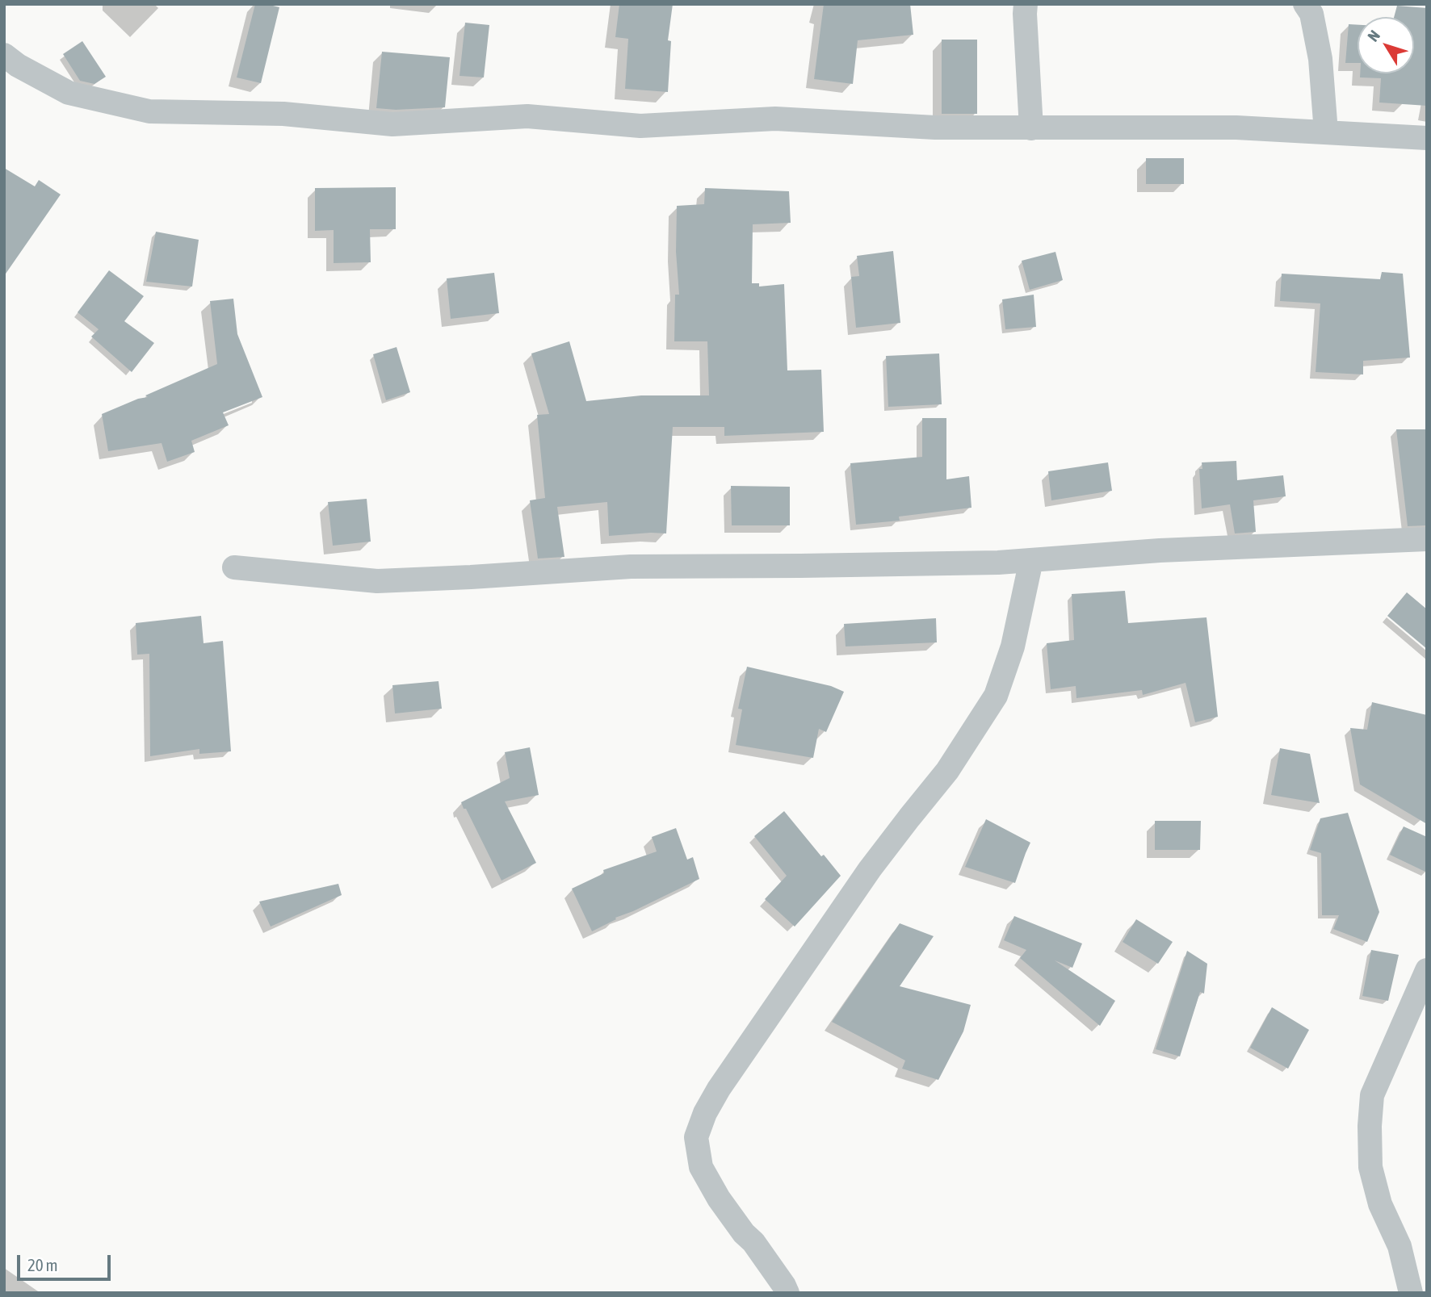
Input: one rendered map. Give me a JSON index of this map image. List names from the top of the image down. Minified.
{"scale_bar":"20 m","north":"top left"}
